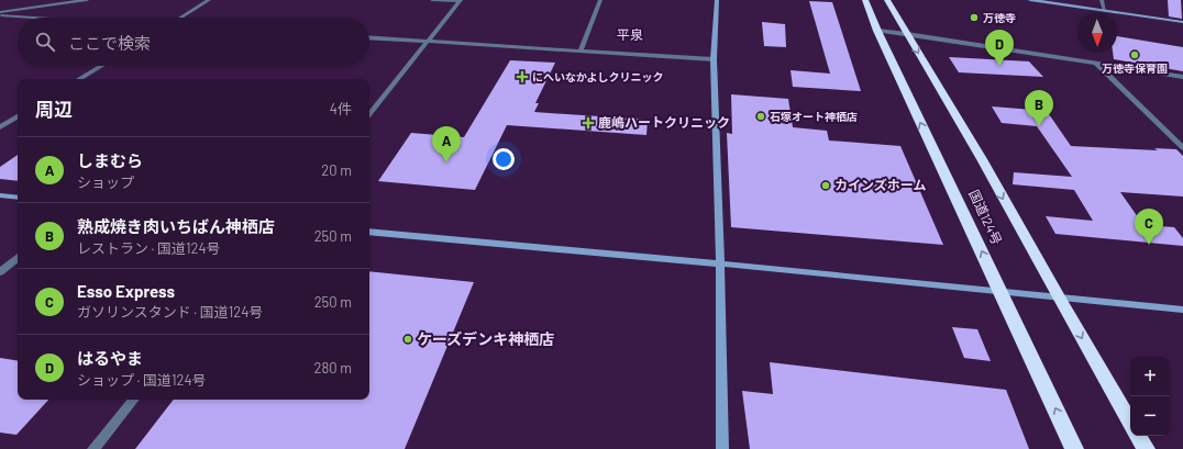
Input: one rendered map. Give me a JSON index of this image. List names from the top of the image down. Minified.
{"streets":{"highway":["国道124号"]},"districts":["平泉"],"places":{"other":["万徳寺","万徳寺保育園","石塚オート神栖店","カインズホーム","ケーズデンキ神栖店"],"health":["にへいなかよしクリニック","鹿嶋ハートクリニック"]},"north":"bottom","page":{"search":"ここで検索","pins":["D","B","A","C"],"heading":["周辺","4件"],"list":[{"mark":"A","name":"しまむら","note":"ショップ","value":"20 m"},{"mark":"B","name":"熟成焼き肉いちばん神栖店","note":"レストラン · 国道124号","value":"250 m"},{"mark":"C","name":"Esso Express","note":"ガソリンスタンド · 国道124号","value":"250 m"},{"mark":"D","name":"はるやま","note":"ショップ · 国道124号","value":"280 m"}],"map_buttons":["+","−"]}}
